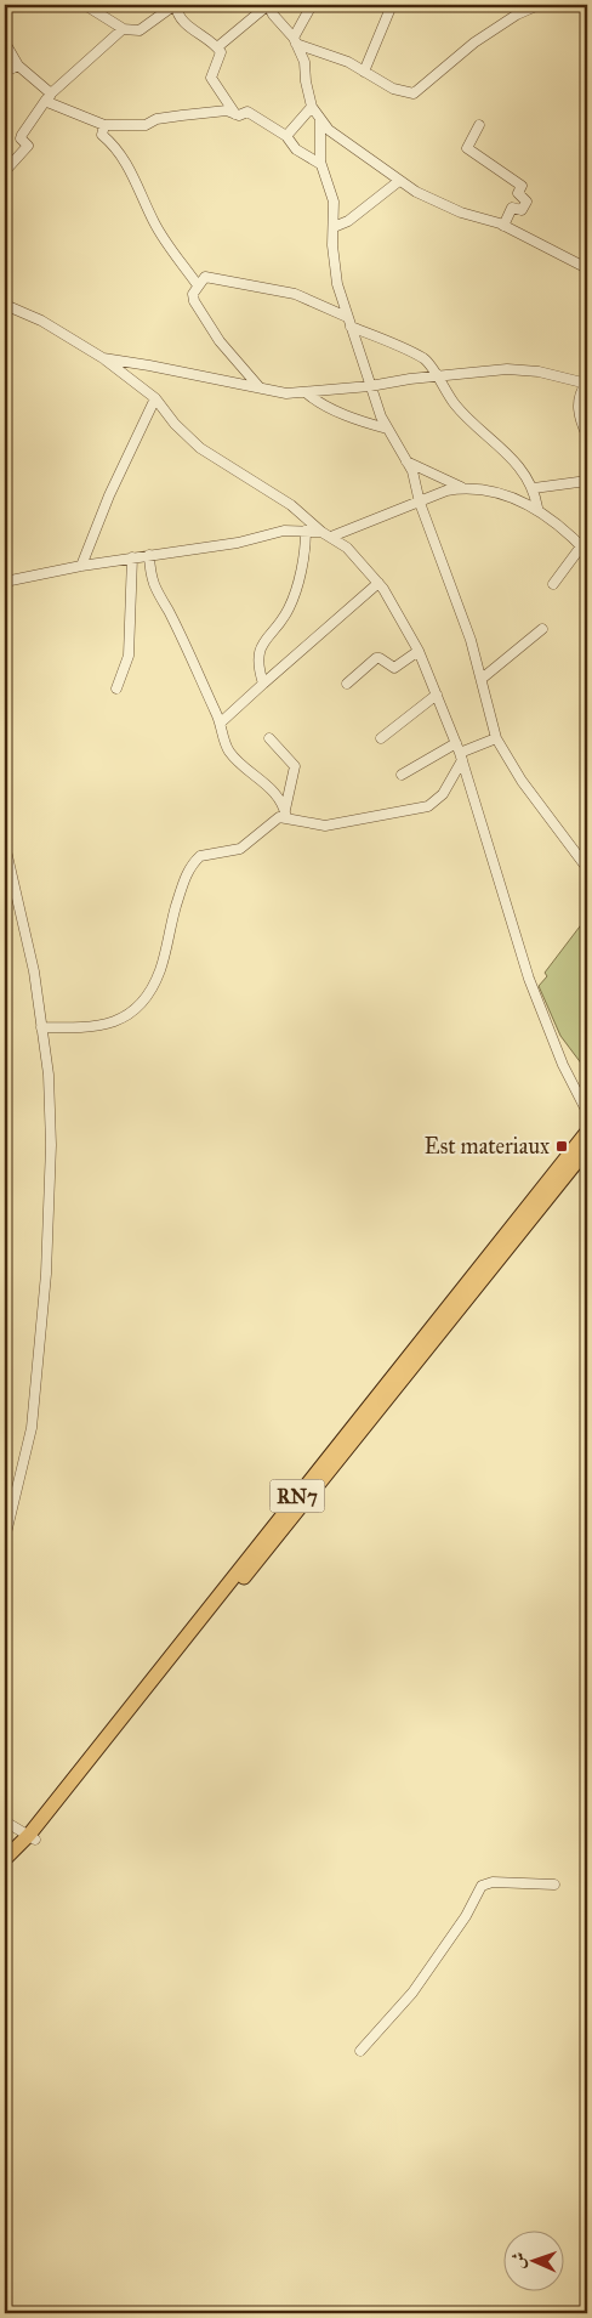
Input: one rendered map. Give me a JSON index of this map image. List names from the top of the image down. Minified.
{"streets":{"highway":["RN7"]},"places":{"transit":["Est materiaux"]},"north":"left"}
